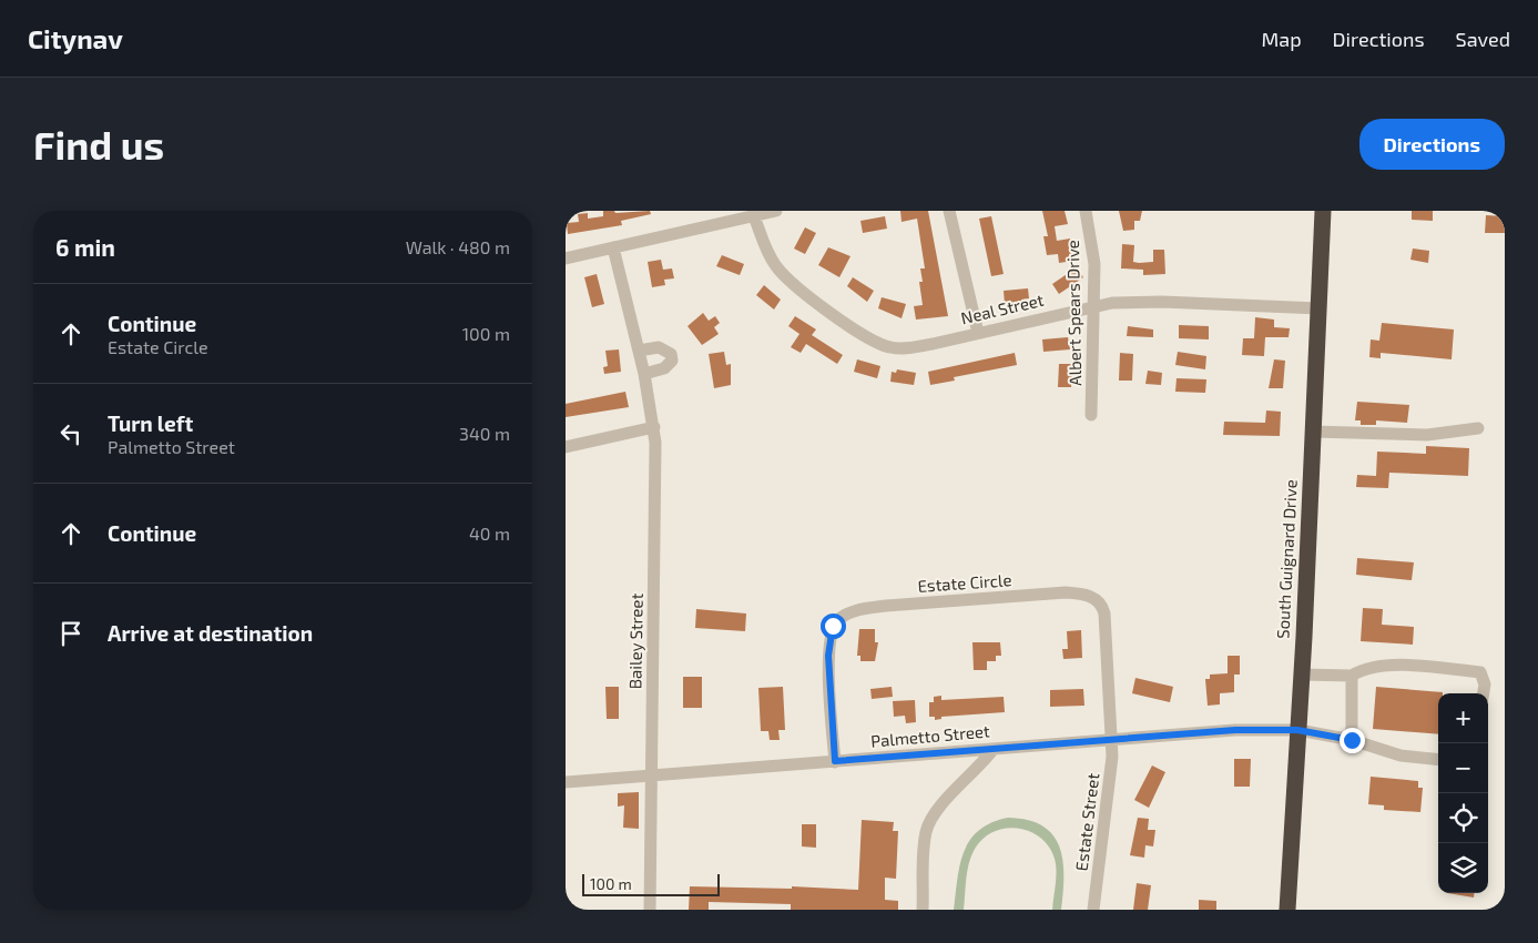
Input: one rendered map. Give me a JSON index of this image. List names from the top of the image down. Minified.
{"streets":{"highway":["South Guignard Drive"],"street":["Neal Street","Albert Spears Drive","Estate Circle","Bailey Street","Palmetto Street","Estate Street"]},"crossings":[["Neal Street","Albert Spears Drive"],["Neal Street","South Guignard Drive"],["South Guignard Drive","Palmetto Street"],["Estate Circle","Palmetto Street"],["Estate Circle","Estate Street"],["Bailey Street","Palmetto Street"],["Palmetto Street","Estate Street"]],"scale_bar":"100 m","page":{"header":"Citynav","nav":["Map","Directions","Saved"],"buttons":"Directions","title":"Find us","heading":["6 min","Walk · 480 m"],"list":[["Continue","Estate Circle","100 m"],["Turn left","Palmetto Street","340 m"],["Continue","40 m"],"Arrive at destination"],"map_buttons":["+","−"],"scale":"100 m"}}
